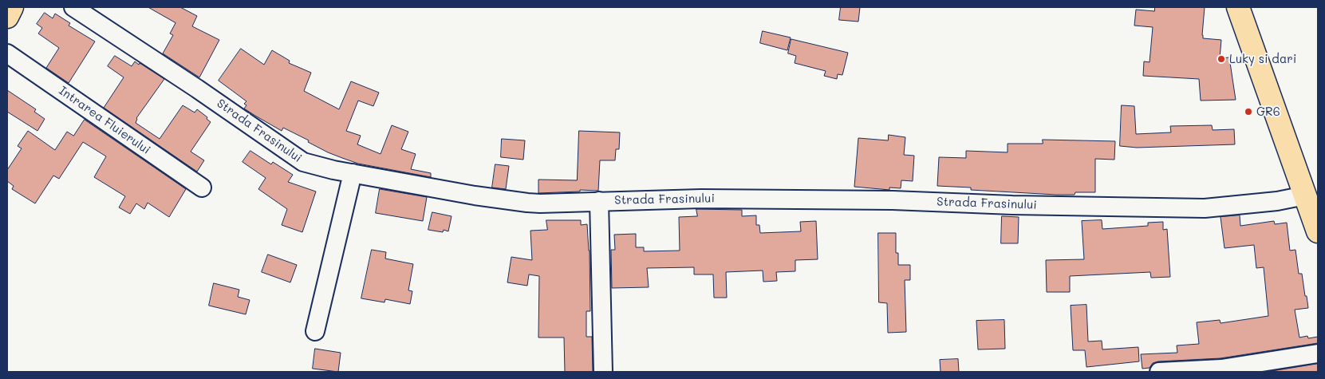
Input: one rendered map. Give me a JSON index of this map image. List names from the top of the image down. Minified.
{"streets":{"street":["Intrarea Fluierului","Strada Frasinului"]},"places":["Luky si dari","GR6"]}
